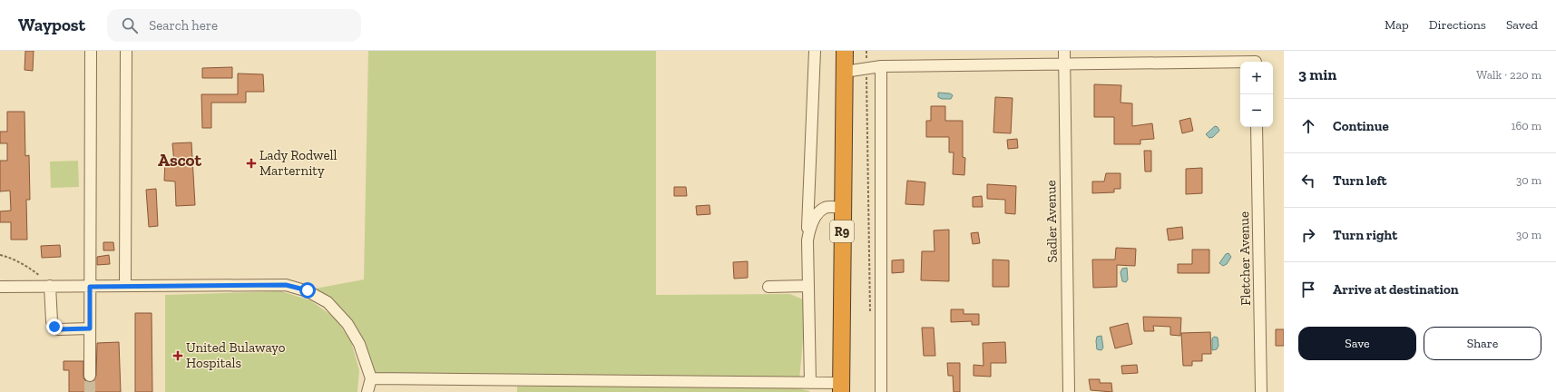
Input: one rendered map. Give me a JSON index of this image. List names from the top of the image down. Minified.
{"streets":{"highway":["R9"],"street":["Sadler Avenue","Fletcher Avenue"]},"districts":["Ascot"],"places":{"health":["Lady Rodwell Marternity","United Bulawayo Hospitals"]},"page":{"header":"Waypost","search":"Search here","nav":["Map","Directions","Saved"],"heading":["3 min","Walk · 220 m"],"map_buttons":["+","−"],"list":[["Continue","160 m"],["Turn left","30 m"],["Turn right","30 m"],"Arrive at destination"],"buttons":["Save","Share"]}}
